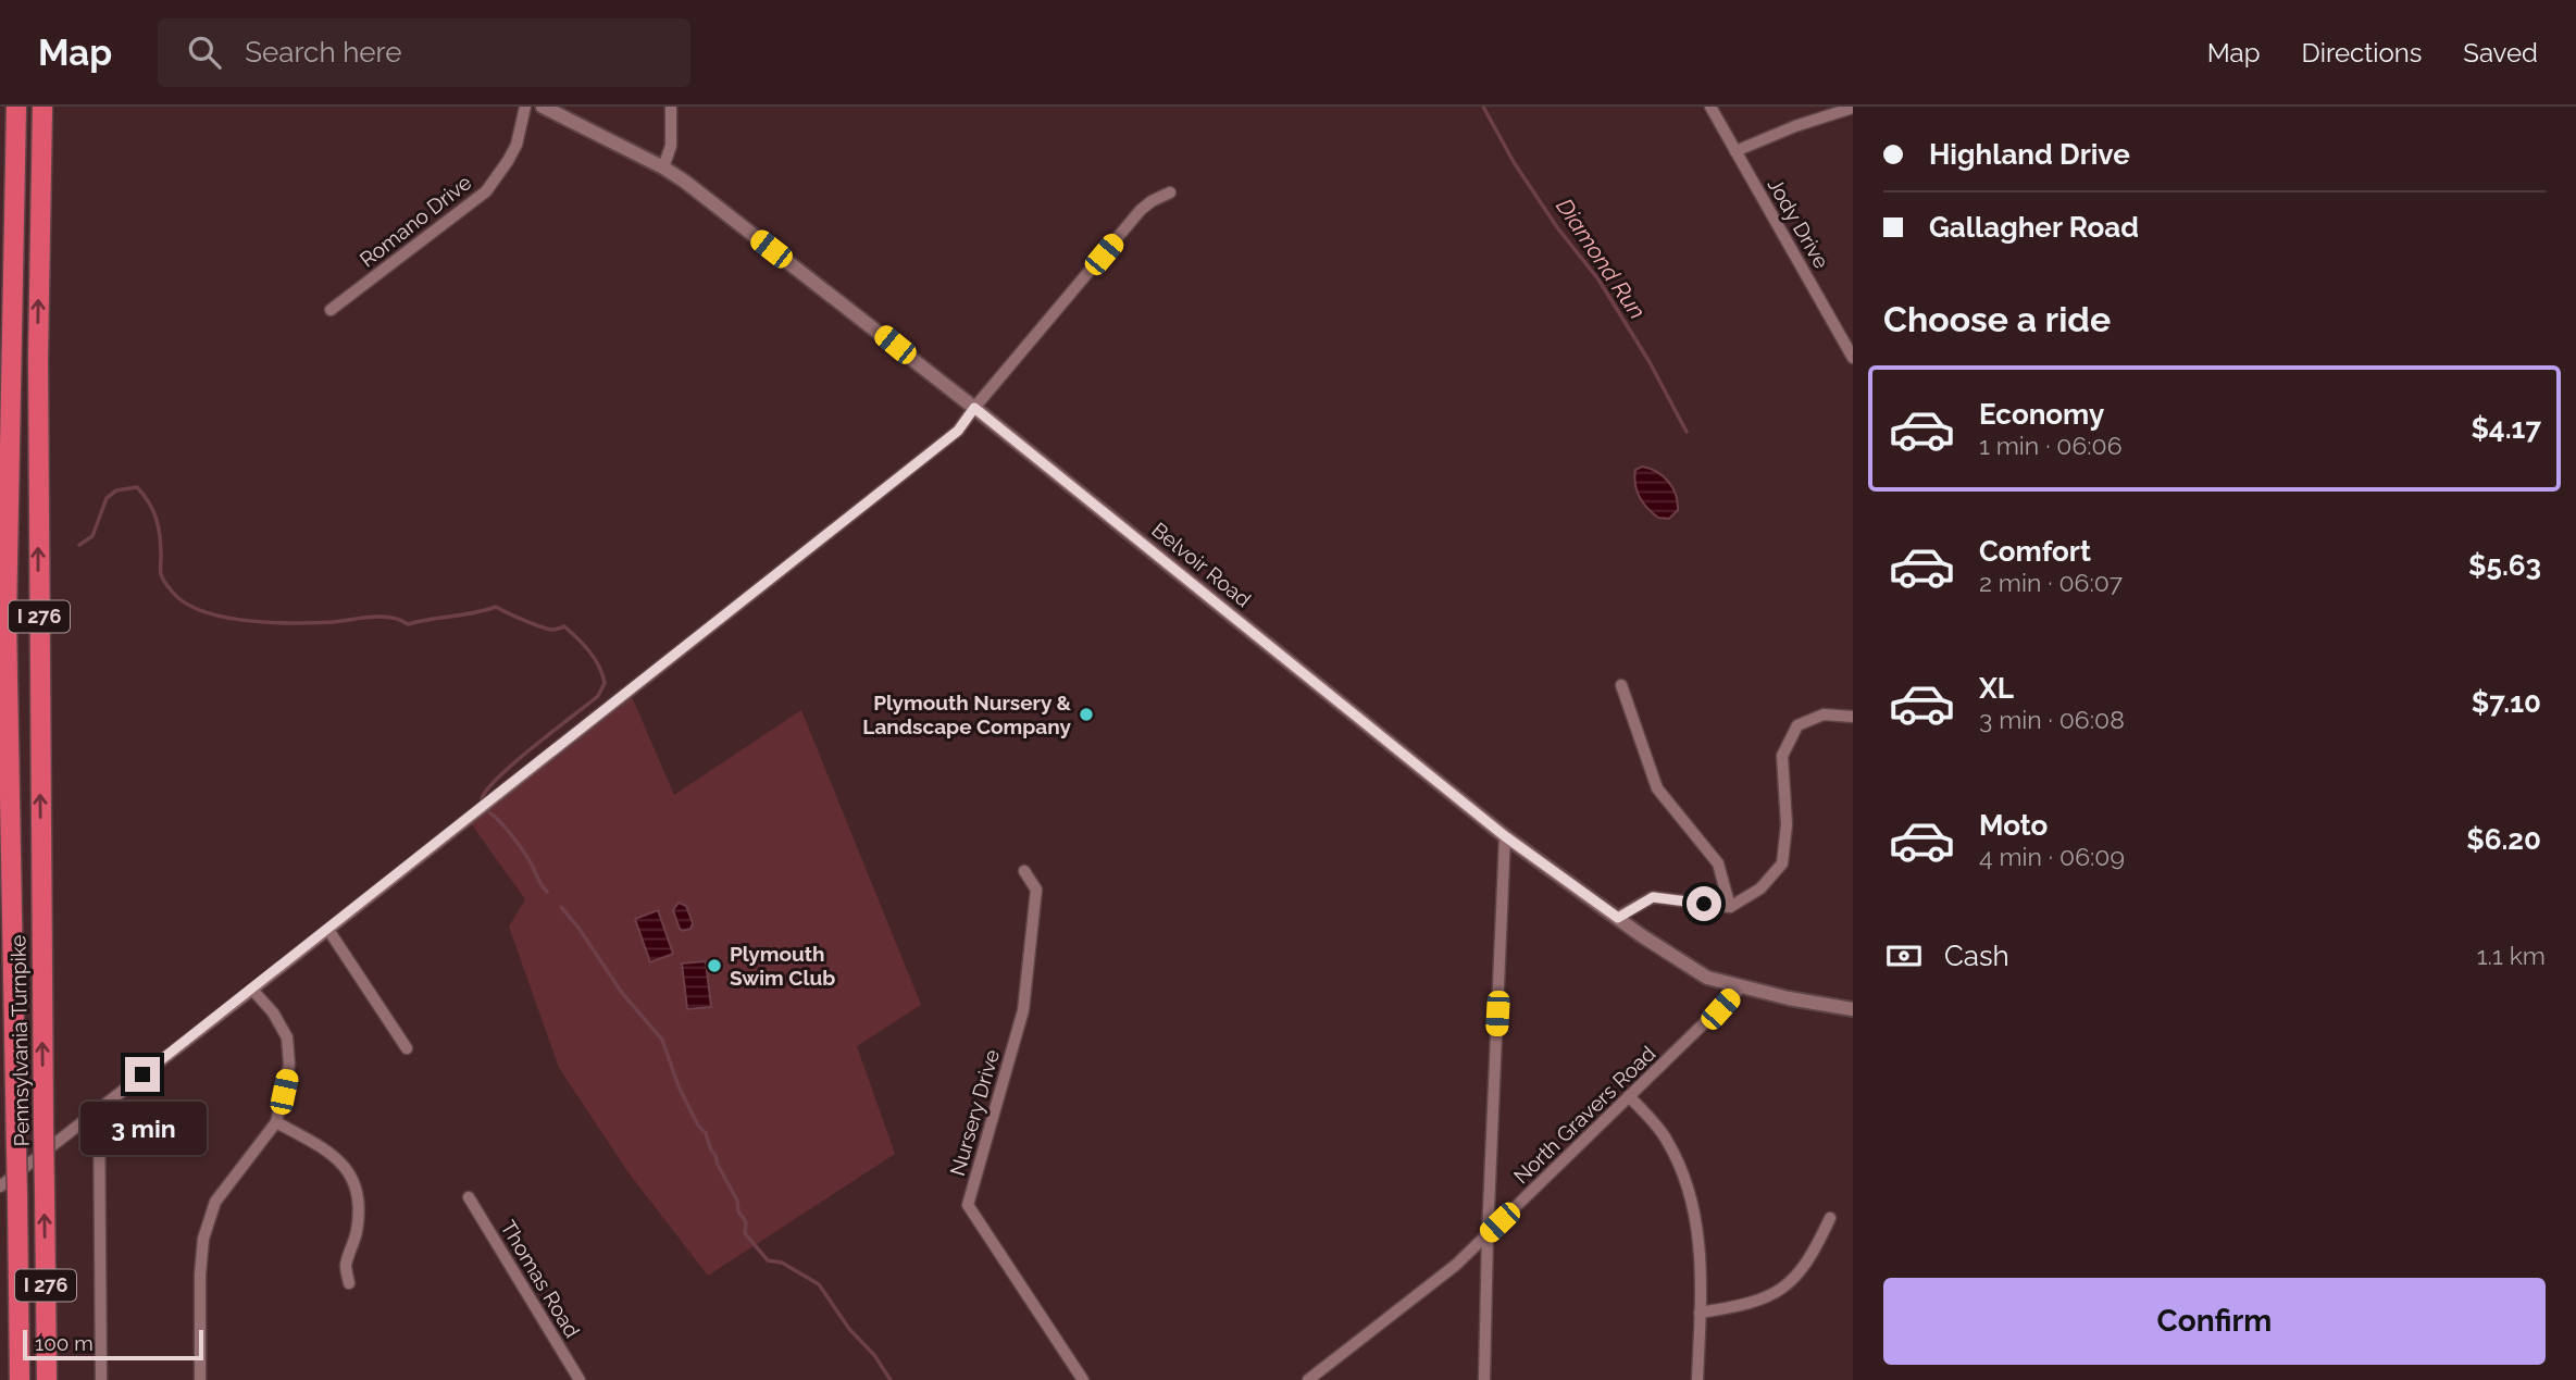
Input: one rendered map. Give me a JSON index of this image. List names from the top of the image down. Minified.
{"streets":{"highway":["I 276","Pennsylvania Turnpike"],"street":["Romano Drive","Jody Drive","Belvoir Road","Nursery Drive","North Gravers Road","Thomas Road"]},"crossings":[["Belvoir Road","North Gravers Road"]],"water":["Diamond Run"],"places":["Plymouth Nursery & Landscape Company","Plymouth Swim Club"],"scale_bar":"100 m","page":{"header":"Map","search":"Search here","nav":["Map","Directions","Saved"],"banner":["Highland Drive","Gallagher Road"],"heading":"Choose a ride","list":[{"name":"Economy","note":"1 min · 06:06","value":"$4.17"},{"name":"Comfort","note":"2 min · 06:07","value":"$5.63"},{"name":"XL","note":"3 min · 06:08","value":"$7.10"},{"name":"Moto","note":"4 min · 06:09","value":"$6.20"}],"pay":["Cash","1.1 km"],"bubble":"3 min","buttons":"Confirm","scale":"100 m"}}
